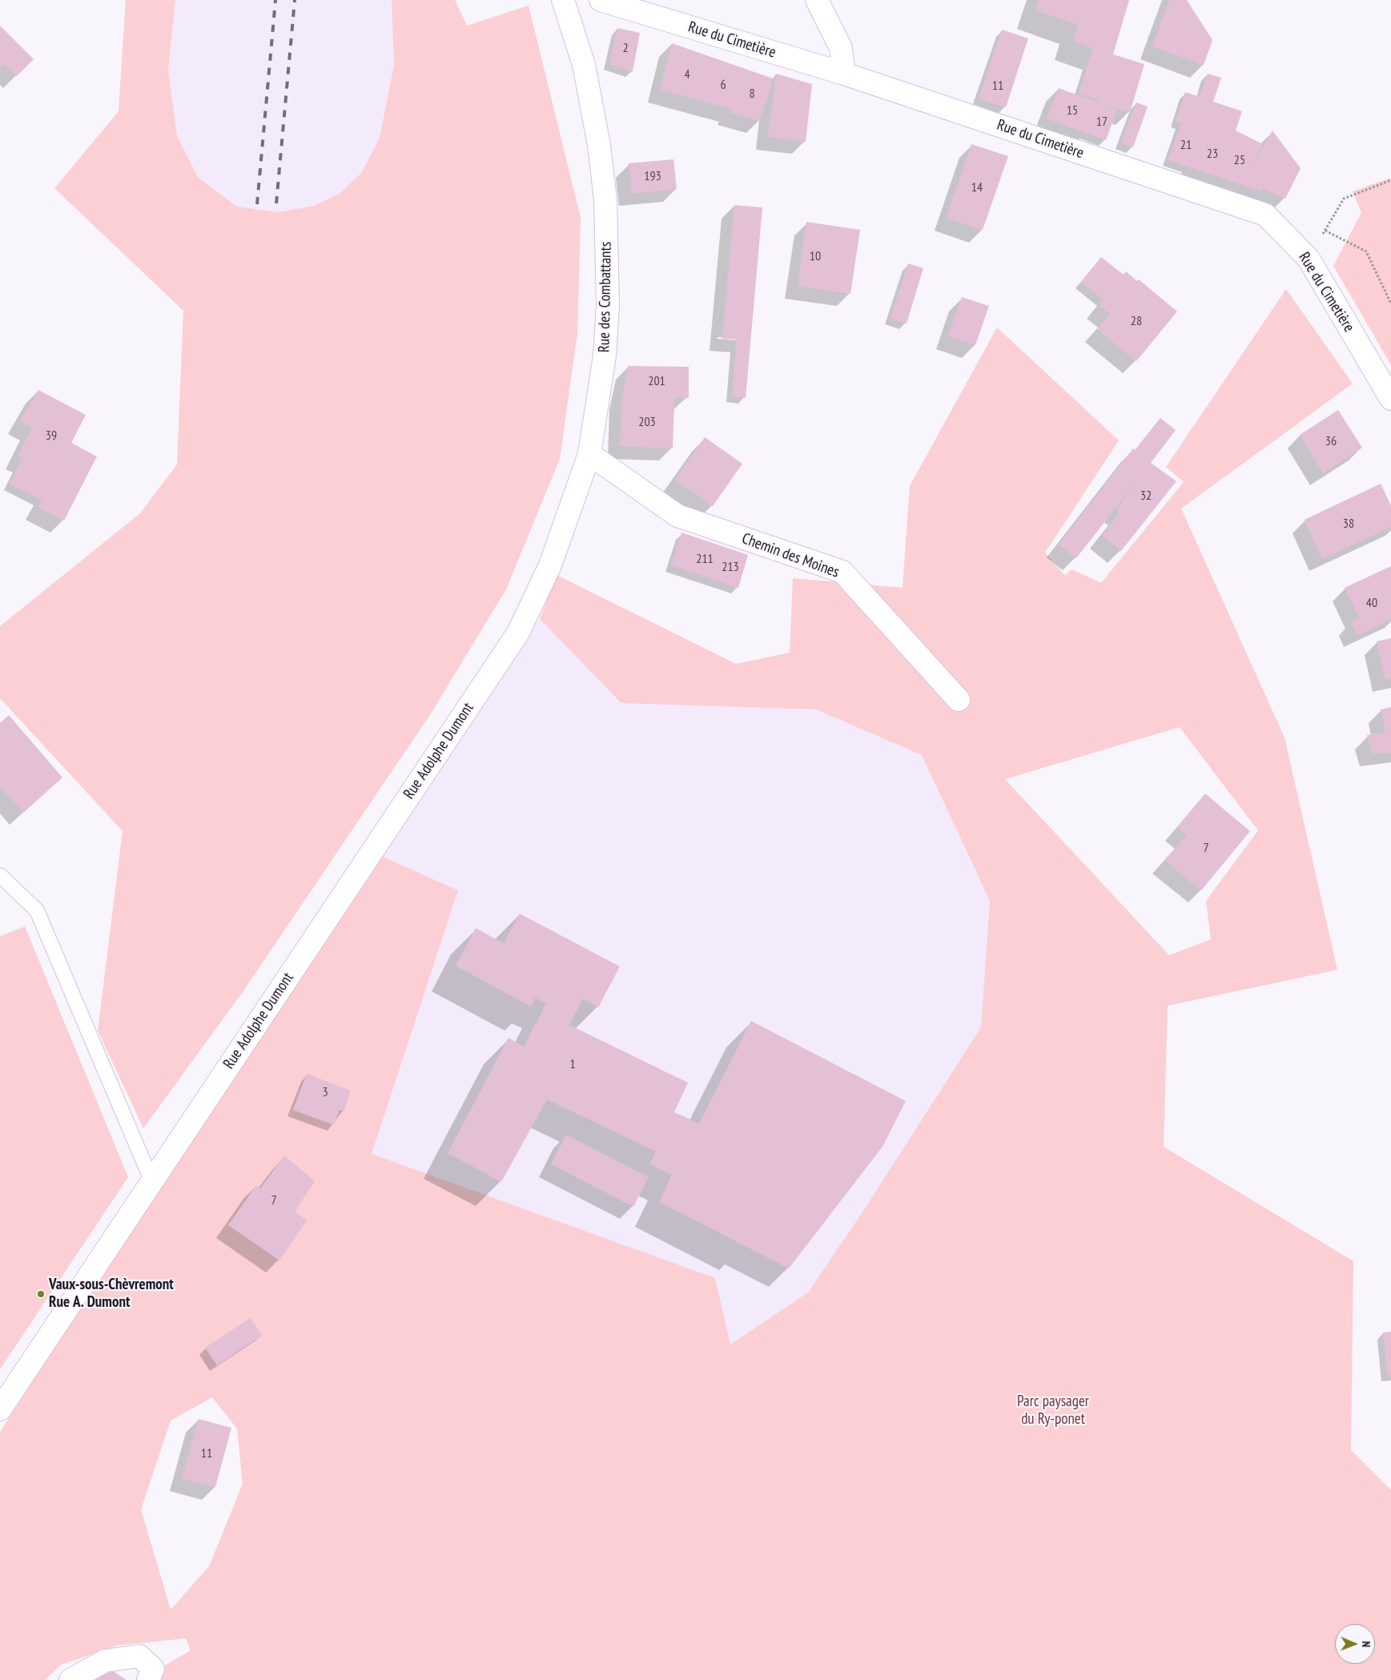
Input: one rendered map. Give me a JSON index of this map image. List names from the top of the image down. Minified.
{"streets":{"main road":["Rue du Cimetière","Rue des Combattants","Chemin des Moines","Rue Adolphe Dumont"]},"crossings":[["Rue des Combattants","Chemin des Moines"],["Rue des Combattants","Rue Adolphe Dumont"]],"parks":["Parc paysager du Ry-ponet"],"places":["Vaux-sous-Chèvremont Rue A. Dumont"],"house_numbers":["2","4","6","11","8","15","17","21","23","25","193","14","10","28","201","203","39","36","32","38","211","213","40","7","1","3","7","11"],"north":"right"}
